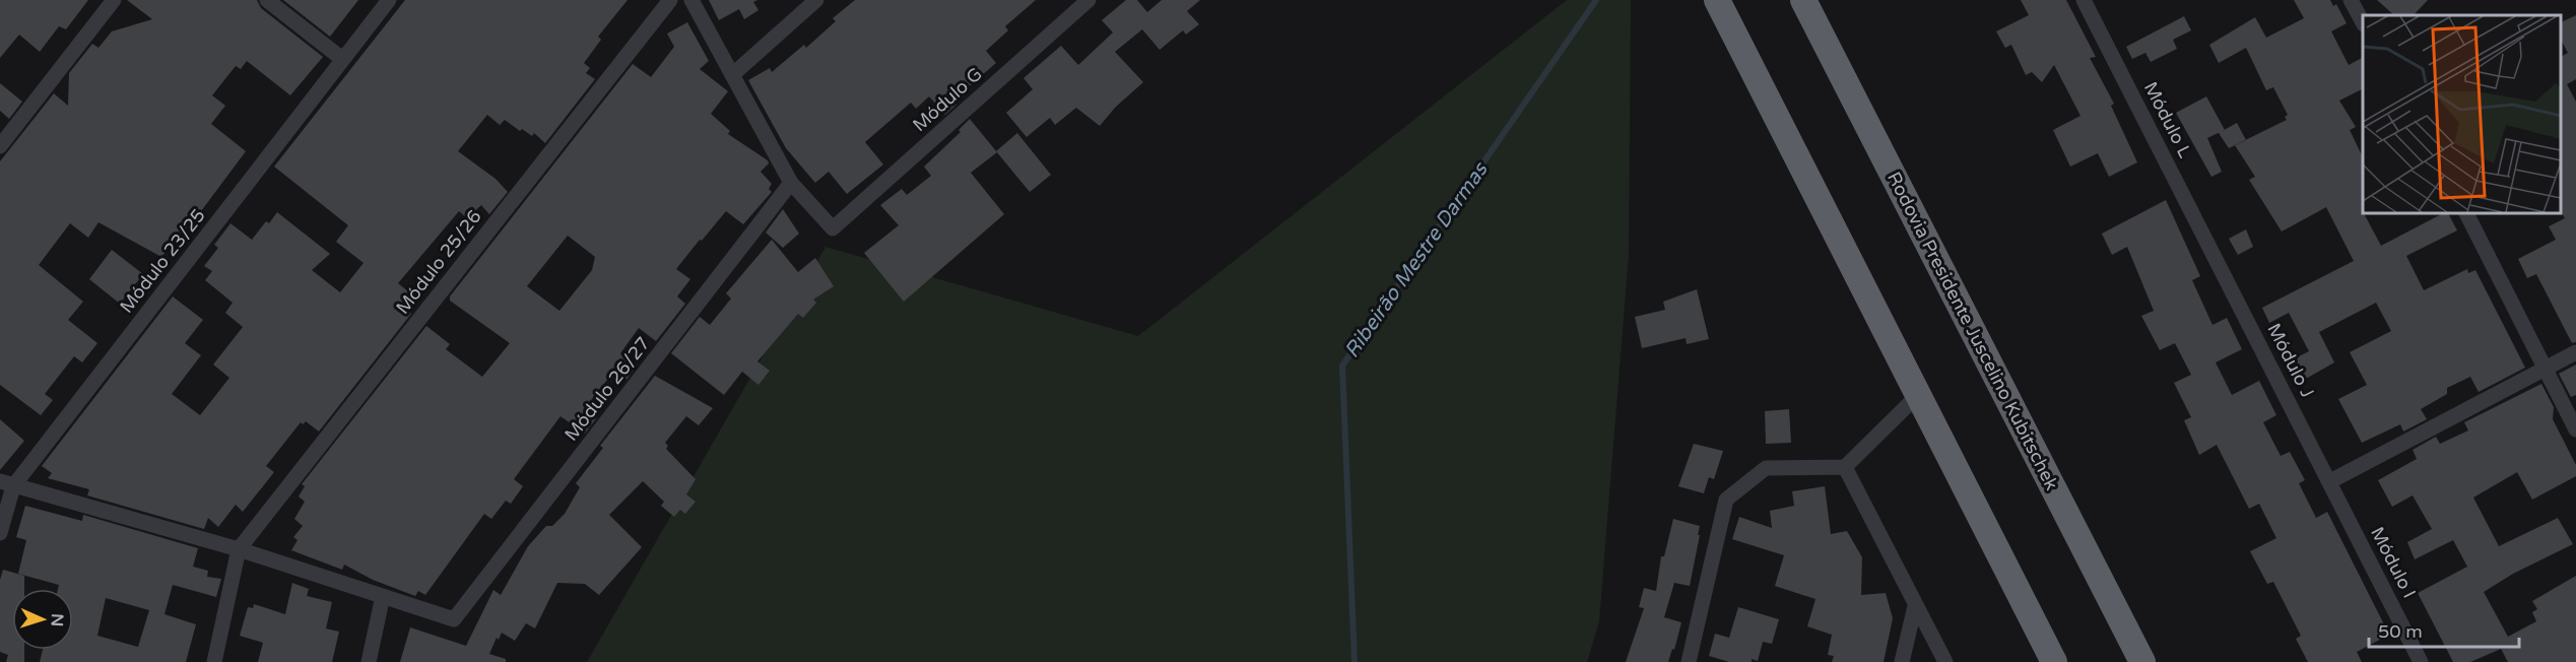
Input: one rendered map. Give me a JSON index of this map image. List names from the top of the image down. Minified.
{"streets":{"highway":["Rodovia Presidente Juscelino Kubitschek"],"street":["Módulo G","Módulo L","Módulo 23/25","Módulo 25/26","Módulo J","Módulo 26/27","Módulo I"]},"crossings":[["Módulo G","Módulo 26/27"],["Módulo L","Módulo J"],["Módulo J","Módulo I"]],"water":["Ribeirão Mestre Darmas"],"scale_bar":"50 m","north":"right"}
